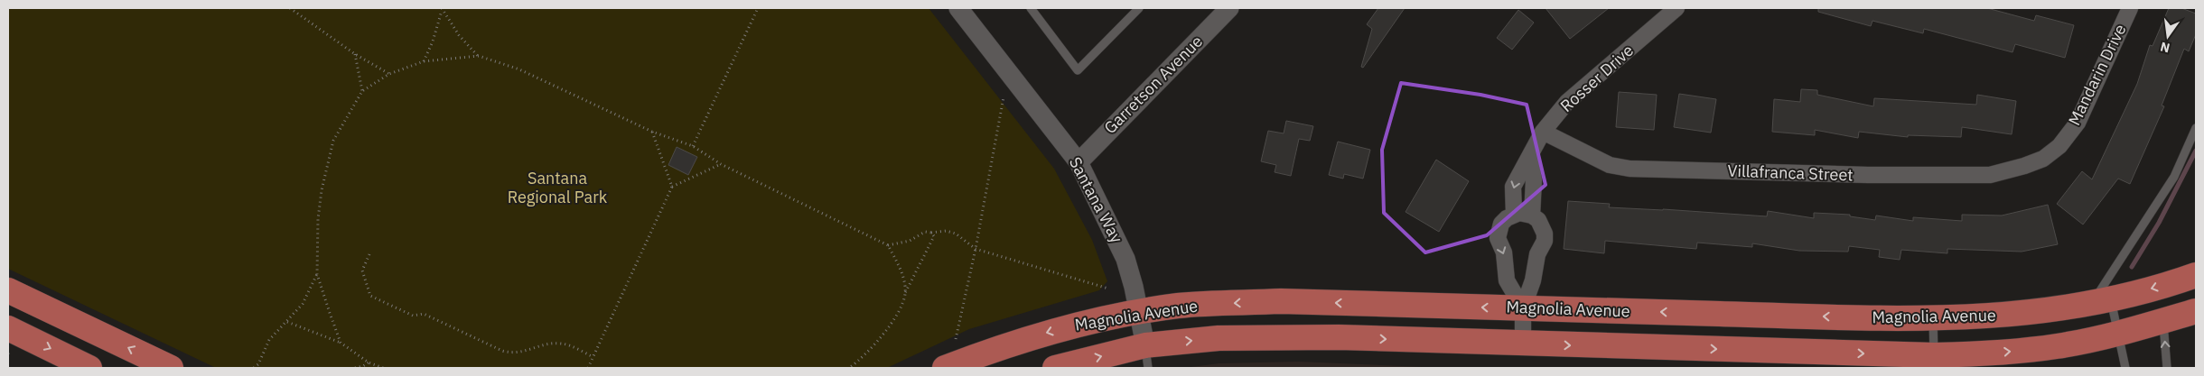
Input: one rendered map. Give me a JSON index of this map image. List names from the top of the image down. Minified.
{"streets":{"main road":["Magnolia Avenue"],"street":["Mandarin Drive","Rosser Drive","Garretson Avenue","Villafranca Street","Santana Way"]},"crossings":[["Mandarin Drive","Villafranca Street"],["Rosser Drive","Villafranca Street"],["Garretson Avenue","Santana Way"],["Santana Way","Magnolia Avenue"]],"parks":["Santana Regional Park"],"north":"bottom"}
